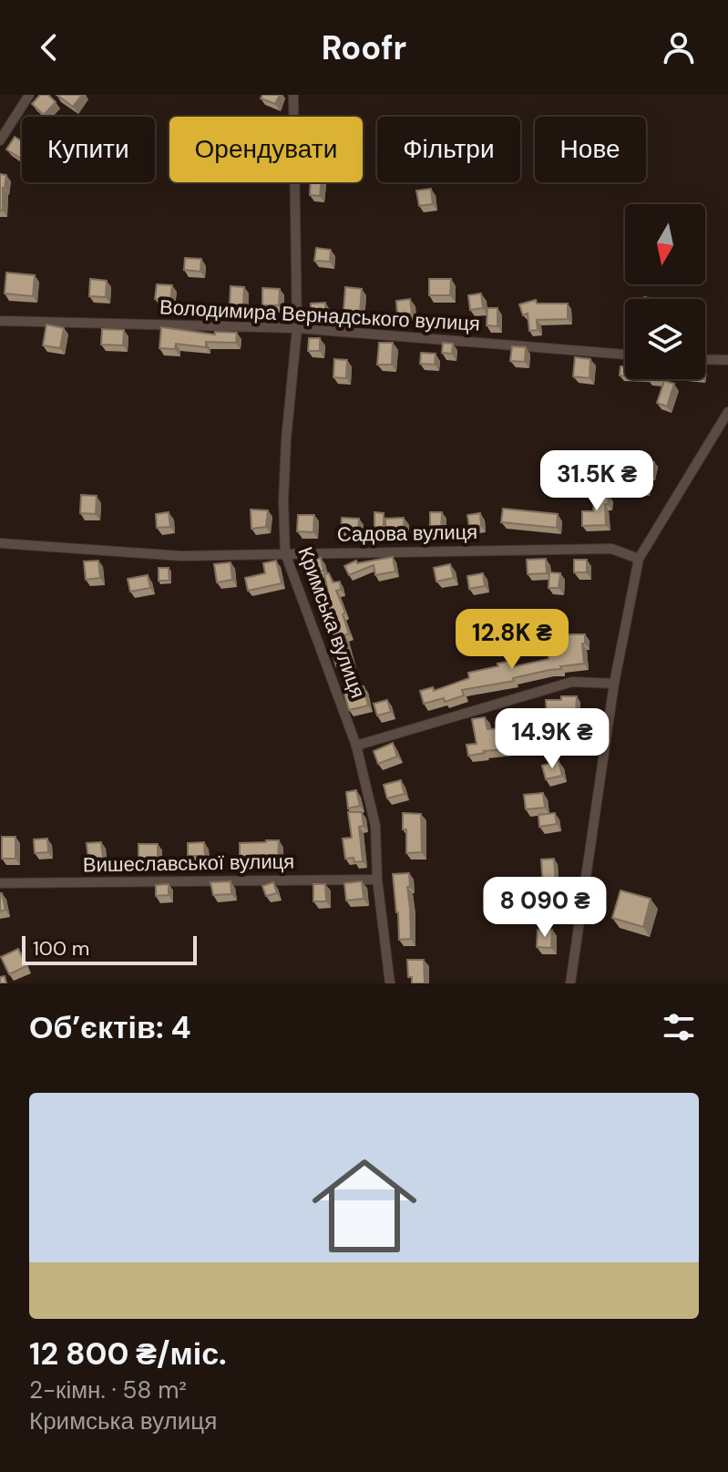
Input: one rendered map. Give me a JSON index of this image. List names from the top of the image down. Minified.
{"streets":{"street":["Володимира Вернадського вулиця","Садова вулиця","Кримська вулиця","Вишеславської вулиця"]},"crossings":[["Володимира Вернадського вулиця","Кримська вулиця"],["Садова вулиця","Кримська вулиця"],["Кримська вулиця","Вишеславської вулиця"]],"scale_bar":"100 m","north":"bottom","page":{"header":"Roofr","chip":["Купити","Орендувати","Фільтри","Нове"],"price":["31.5K ₴","12.8K ₴","14.9K ₴","8 090 ₴"],"scale":"100 m","heading":"Об’єктів: 4","list":[{"name":"12 800 ₴/міс.","note":"2-кімн. · 58 m² · Кримська вулиця"}]}}
